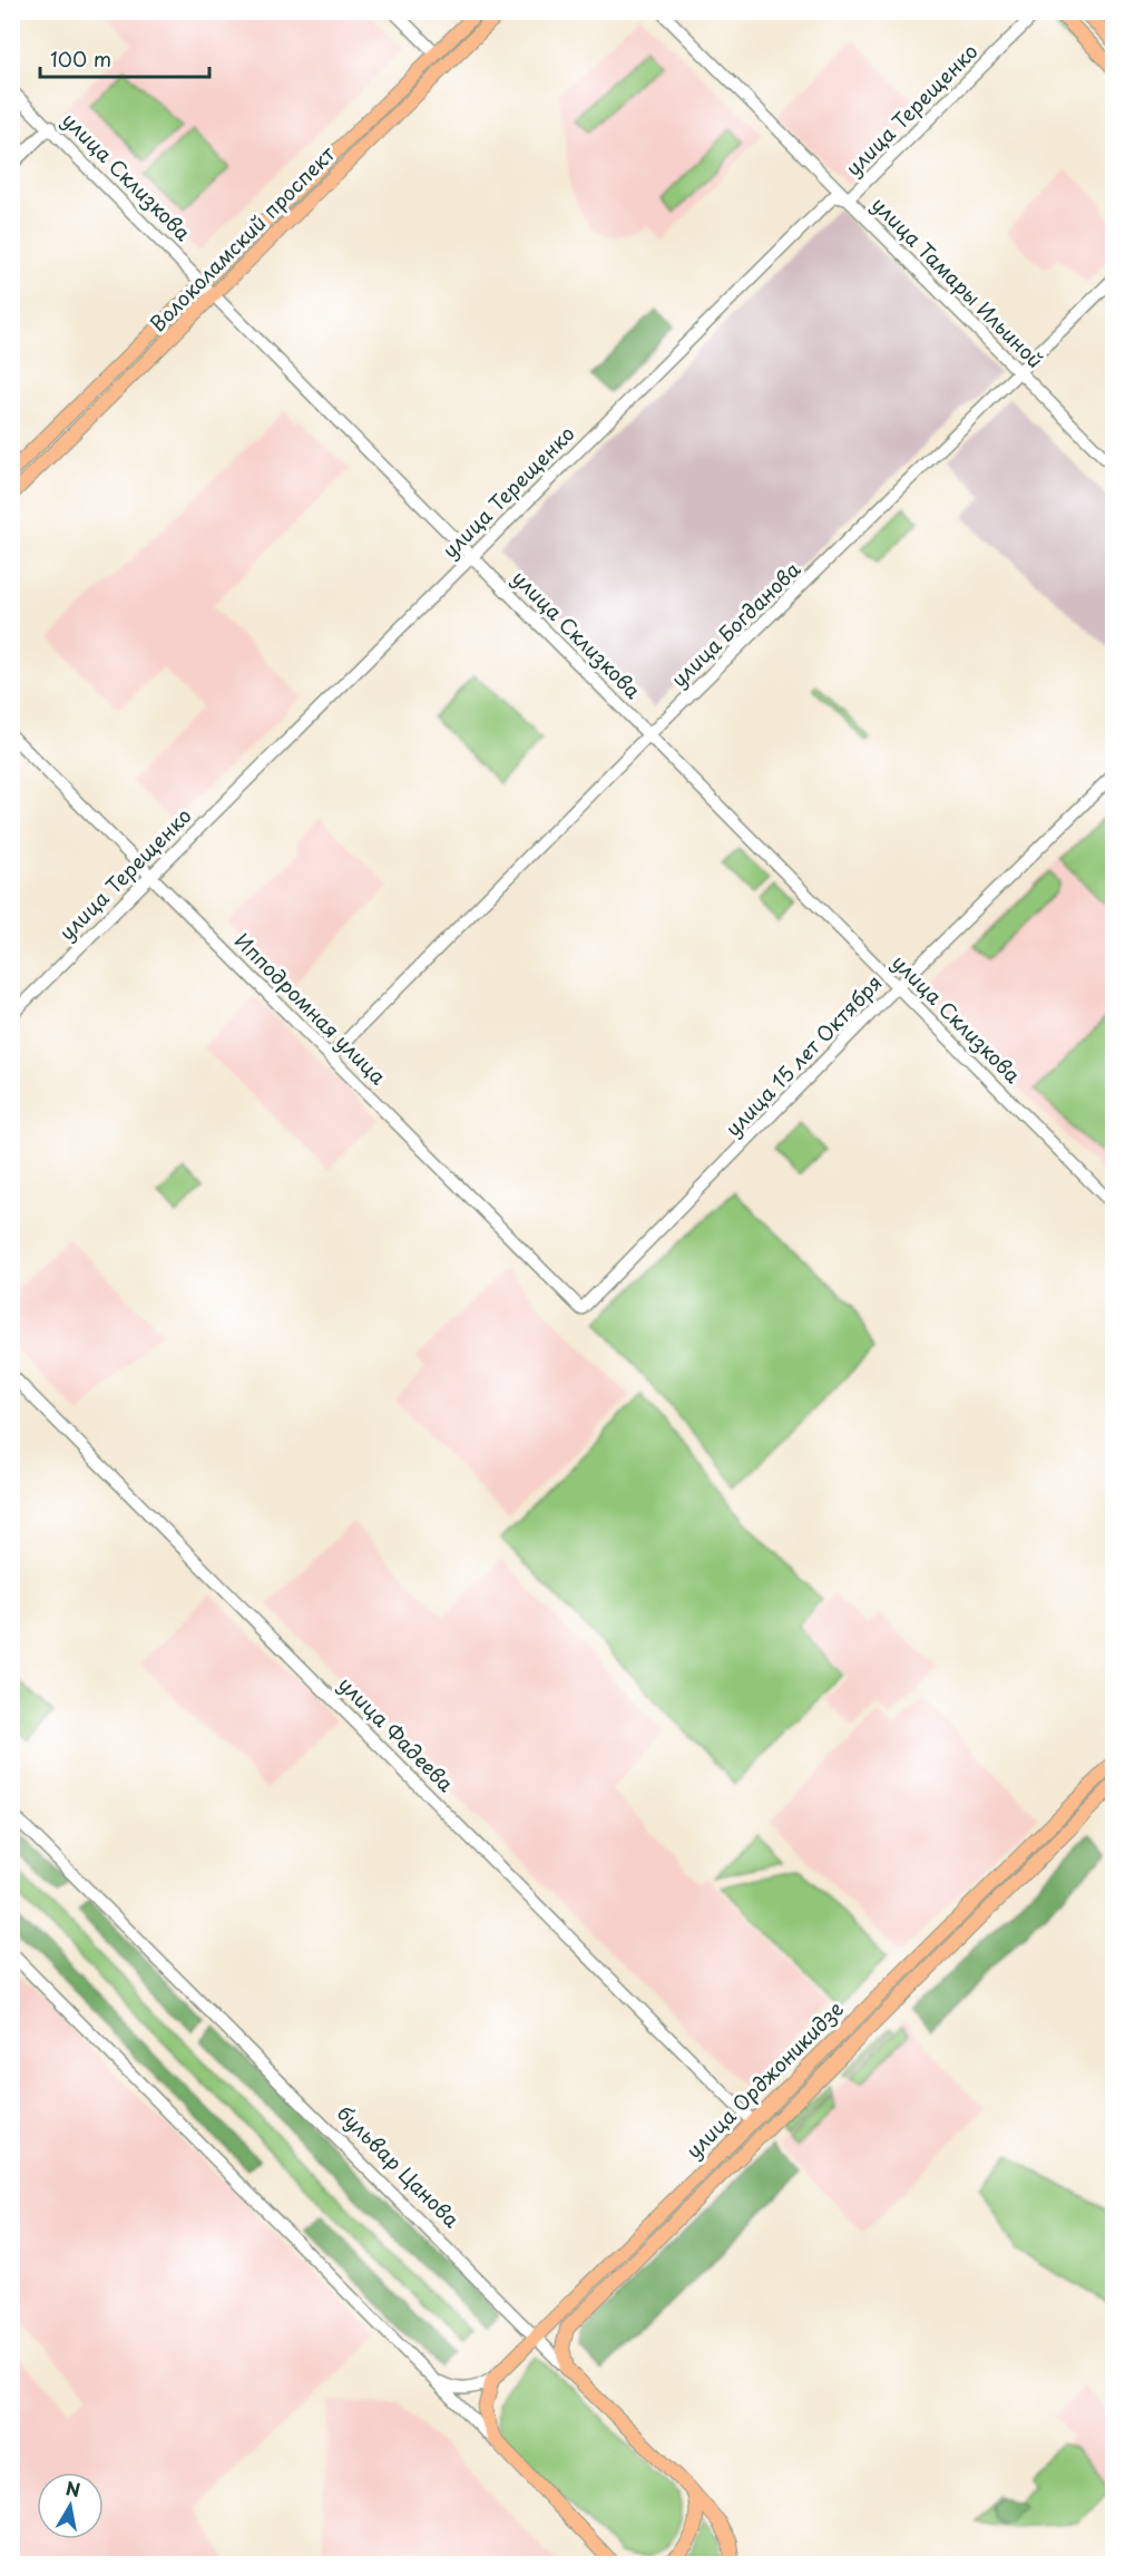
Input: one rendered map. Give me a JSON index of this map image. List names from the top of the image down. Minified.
{"streets":{"main road":["Волоколамский проспект","улица Орджоникидзе","бульвар Цанова"],"street":["улица Терещенко","улица Склизкова","улица Тамары Ильиной","улица Богданова","Ипподромная улица","улица 15 лет Октября","улица Фадеева"]},"crossings":[["улица Терещенко","улица Склизкова"],["улица Терещенко","улица Тамары Ильиной"],["улица Терещенко","Ипподромная улица"],["улица Склизкова","Волоколамский проспект"],["улица Склизкова","улица Богданова"],["улица Склизкова","улица 15 лет Октября"],["улица Тамары Ильиной","улица Богданова"],["улица Богданова","Ипподромная улица"],["Ипподромная улица","улица 15 лет Октября"],["улица Фадеева","улица Орджоникидзе"],["улица Орджоникидзе","бульвар Цанова"]],"scale_bar":"100 m","north":"top"}
